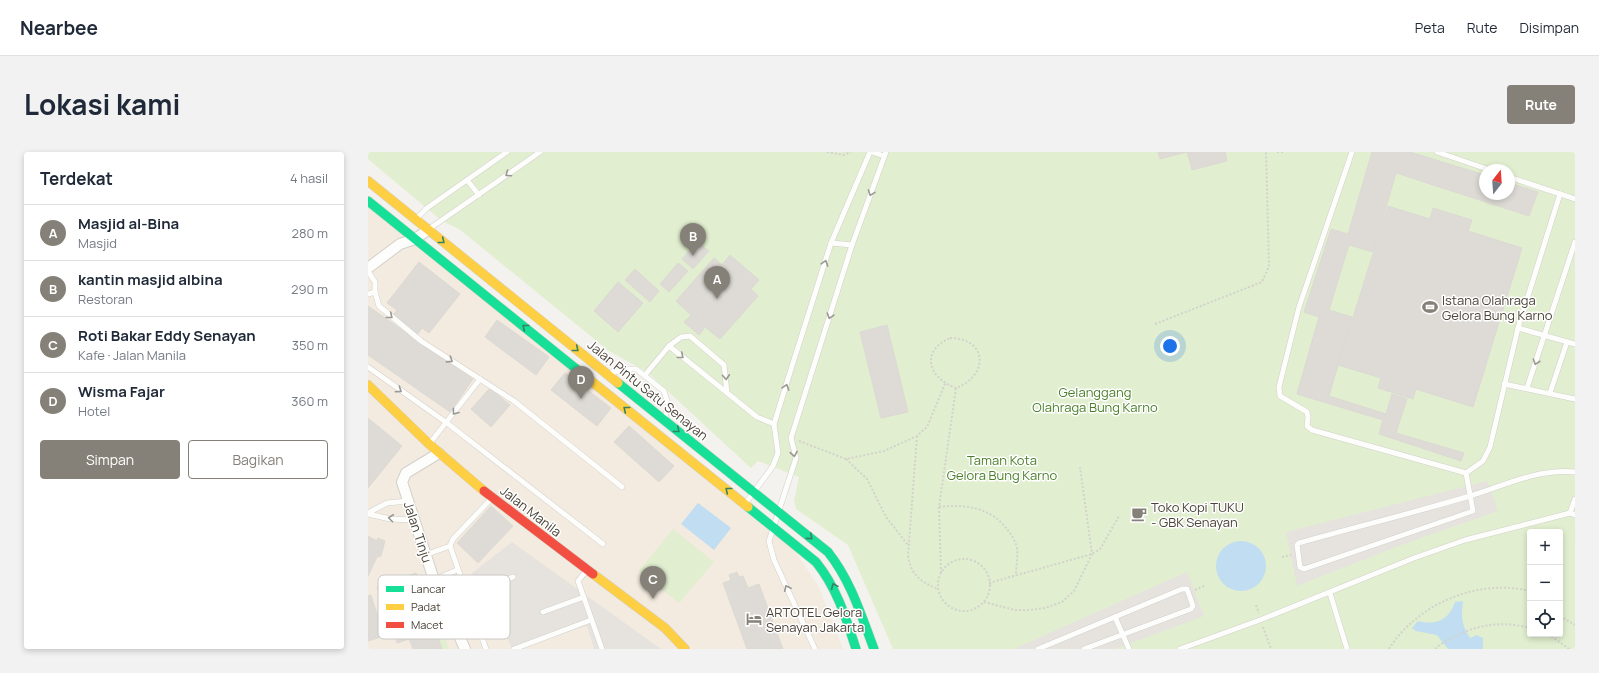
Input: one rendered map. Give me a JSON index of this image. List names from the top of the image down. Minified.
{"streets":{"main road":["Jalan Pintu Satu Senayan","Jalan Manila"],"street":["Jalan Tinju"]},"crossings":[["Jalan Manila","Jalan Tinju"]],"parks":["Gelanggang Olahraga Bung Karno","Taman Kota Gelora Bung Karno"],"places":{"sports":["Istana Olahraga Gelora Bung Karno"],"cafe":["Toko Kopi TUKU - GBK Senayan"],"hotel":["ARTOTEL Gelora Senayan Jakarta"]},"legend":["Lancar","Padat","Macet"],"north":"top","page":{"header":"Nearbee","nav":["Peta","Rute","Disimpan"],"title":"Lokasi kami","buttons":["Rute",["Simpan","Bagikan"]],"heading":["Terdekat","4 hasil"],"list":[{"mark":"A","name":"Masjid al-Bina","note":"Masjid","value":"280 m"},{"mark":"B","name":"kantin masjid albina","note":"Restoran","value":"290 m"},{"mark":"C","name":"Roti Bakar Eddy Senayan","note":"Kafe · Jalan Manila","value":"350 m"},{"mark":"D","name":"Wisma Fajar","note":"Hotel","value":"360 m"}],"pins":["B","A","D","C"],"map_buttons":["+","−"]}}
